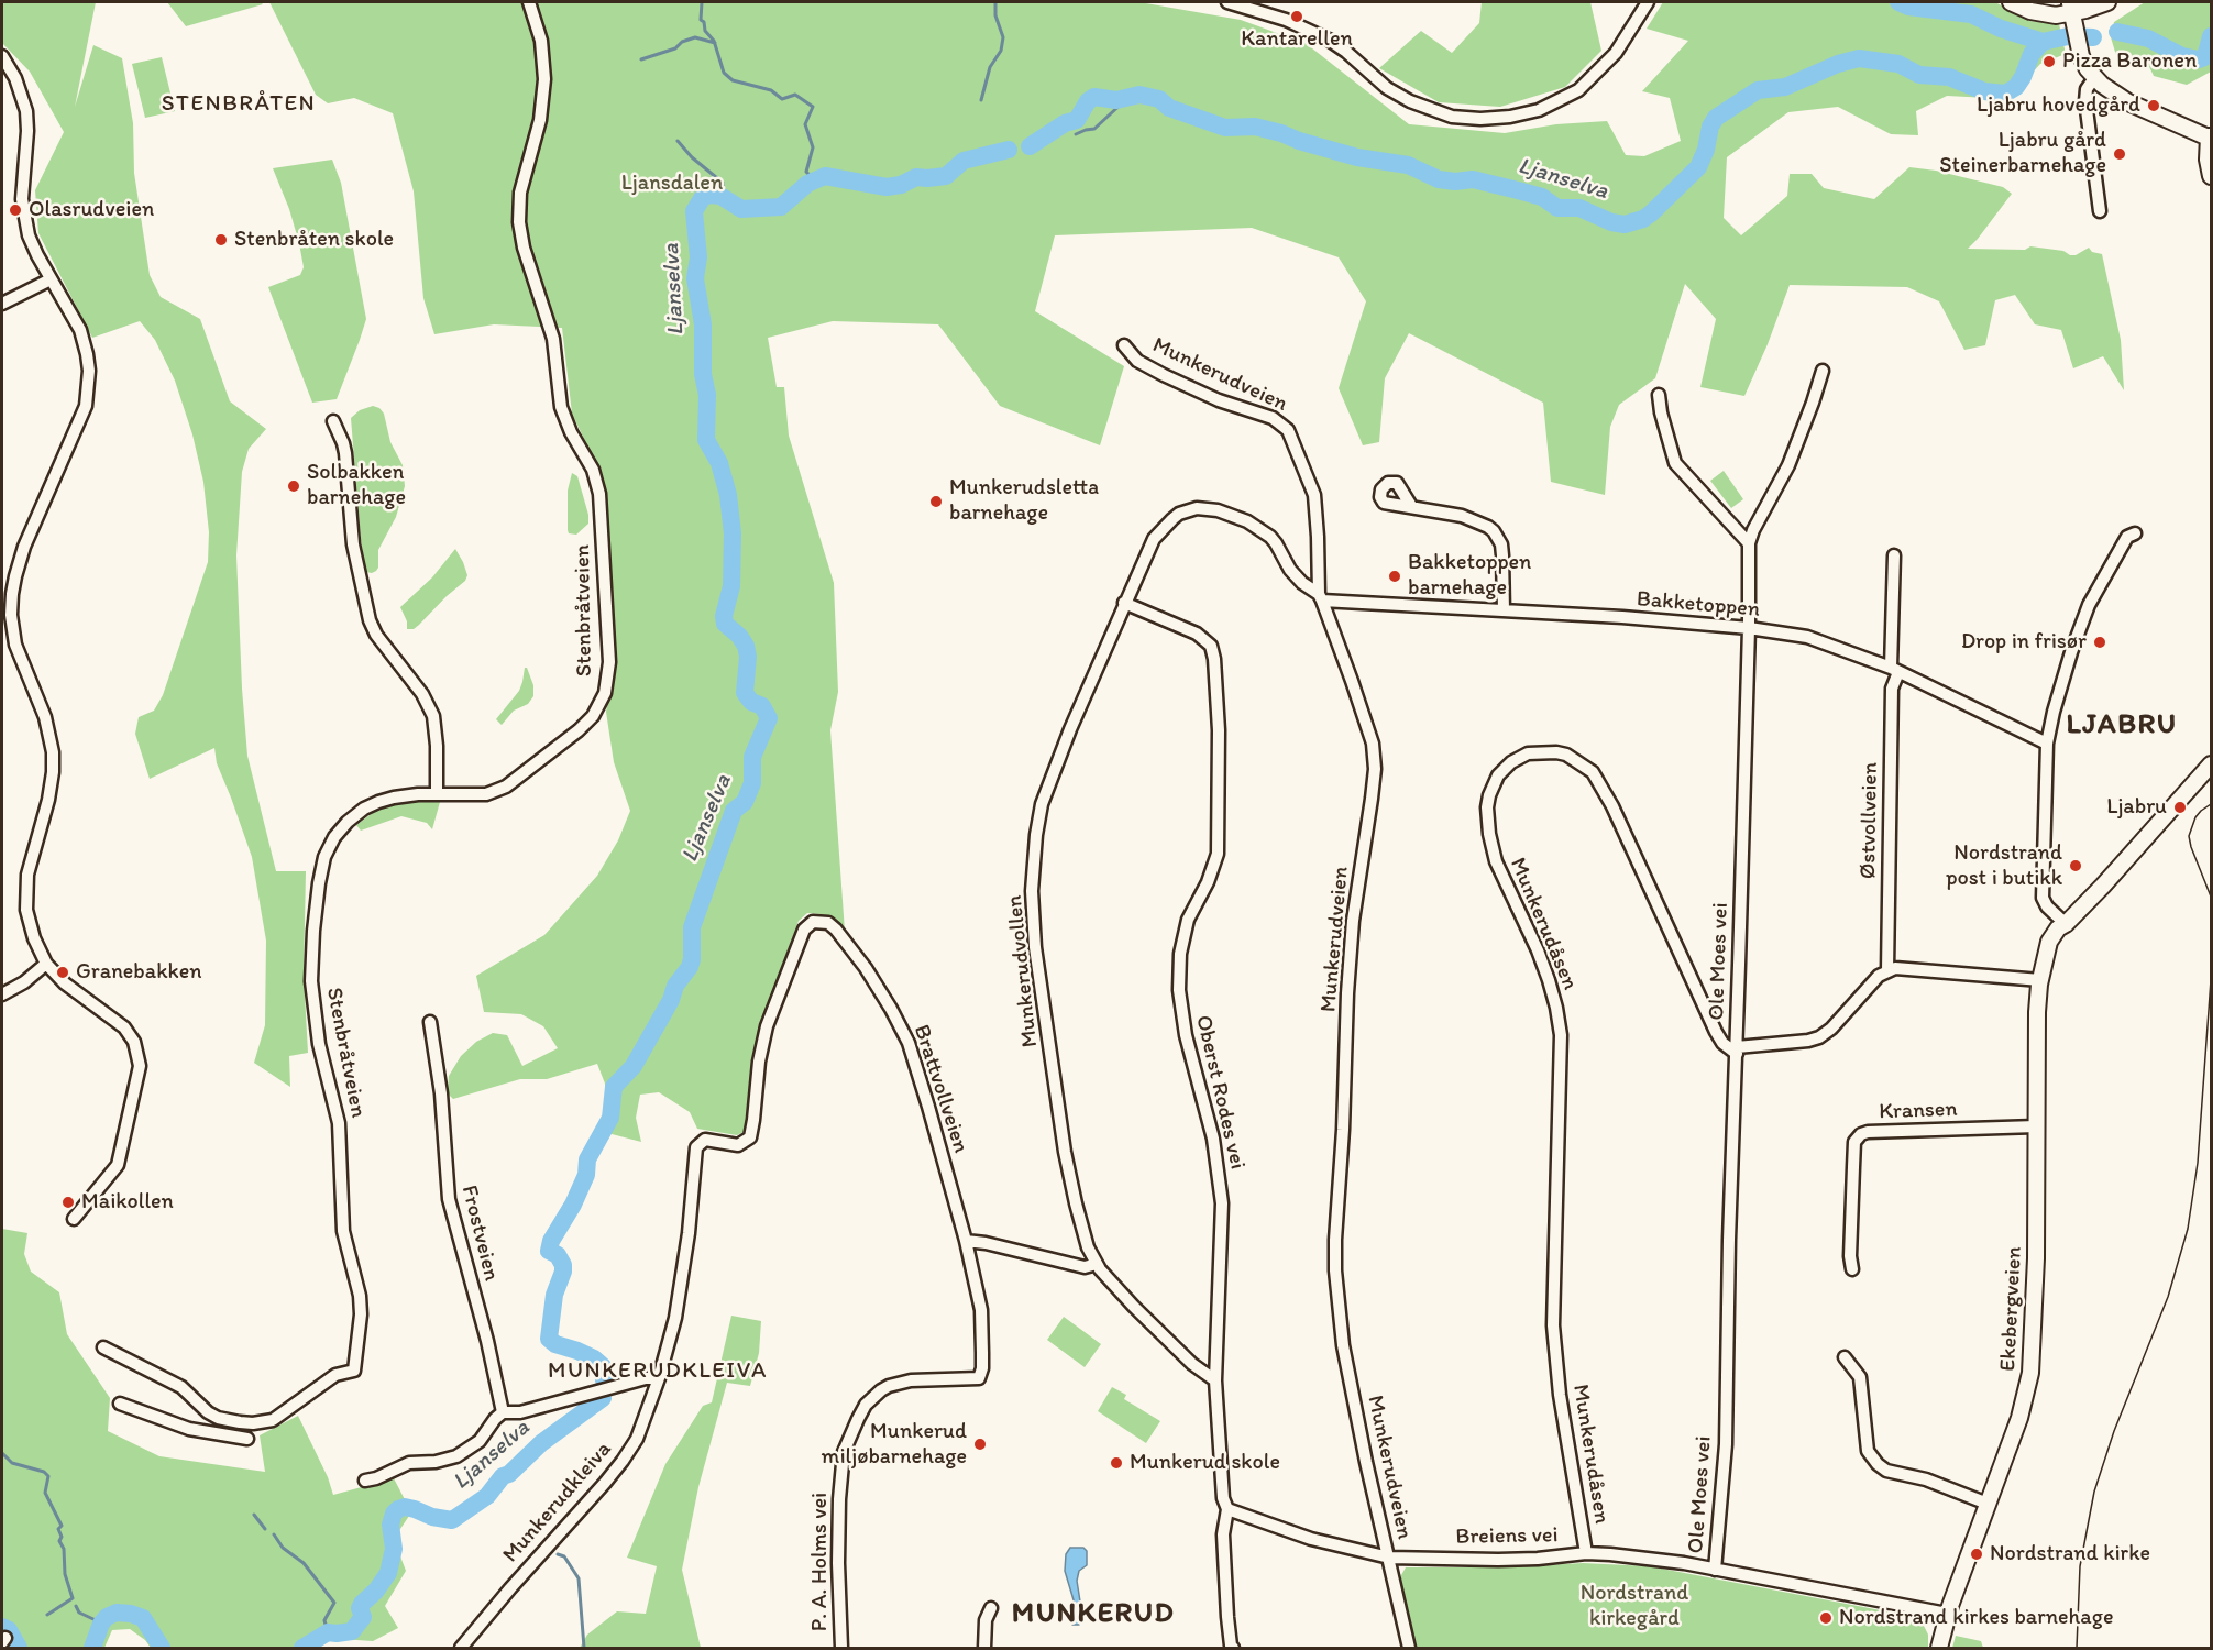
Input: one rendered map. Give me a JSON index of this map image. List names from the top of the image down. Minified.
{"streets":{"main road":["Ekebergveien"],"street":["Munkerudveien","Bakketoppen","Stenbråtveien","Østvollveien","Munkerudåsen","Ole Moes vei","Munkerudvollen","Brattvollveien","Oberst Rodes vei","Kransen","Frostveien","Munkerudkleiva","Breiens vei","P. A. Holms vei"]},"crossings":[["Munkerudveien","Bakketoppen"],["Munkerudveien","Munkerudvollen"],["Munkerudveien","Breiens vei"],["Bakketoppen","Østvollveien"],["Bakketoppen","Ole Moes vei"],["Bakketoppen","Munkerudvollen"],["Munkerudåsen","Ole Moes vei"],["Munkerudåsen","Breiens vei"],["Ole Moes vei","Breiens vei"],["Munkerudvollen","Oberst Rodes vei"],["Brattvollveien","Munkerudkleiva"],["Brattvollveien","P. A. Holms vei"],["Oberst Rodes vei","Breiens vei"],["Kransen","Ekebergveien"],["Ekebergveien","Breiens vei"]],"districts":["STENBRÅTEN","LJABRU","MUNKERUDKLEIVA","MUNKERUD"],"water":["Ljanselva"],"parks":["Ljansdalen","Nordstrand kirkegård"],"places":["Kantarellen","Pizza Baronen","Ljabru hovedgård","Ljabru gård Steinerbarnehage","Olasrudveien","Stenbråten skole","Solbakken barnehage","Munkerudsletta barnehage","Bakketoppen barnehage","Drop in frisør","Ljabru","Nordstrand post i butikk","Granebakken","Maikollen","Munkerud miljøbarnehage","Munkerud skole","Nordstrand kirke","Nordstrand kirkes barnehage"]}
